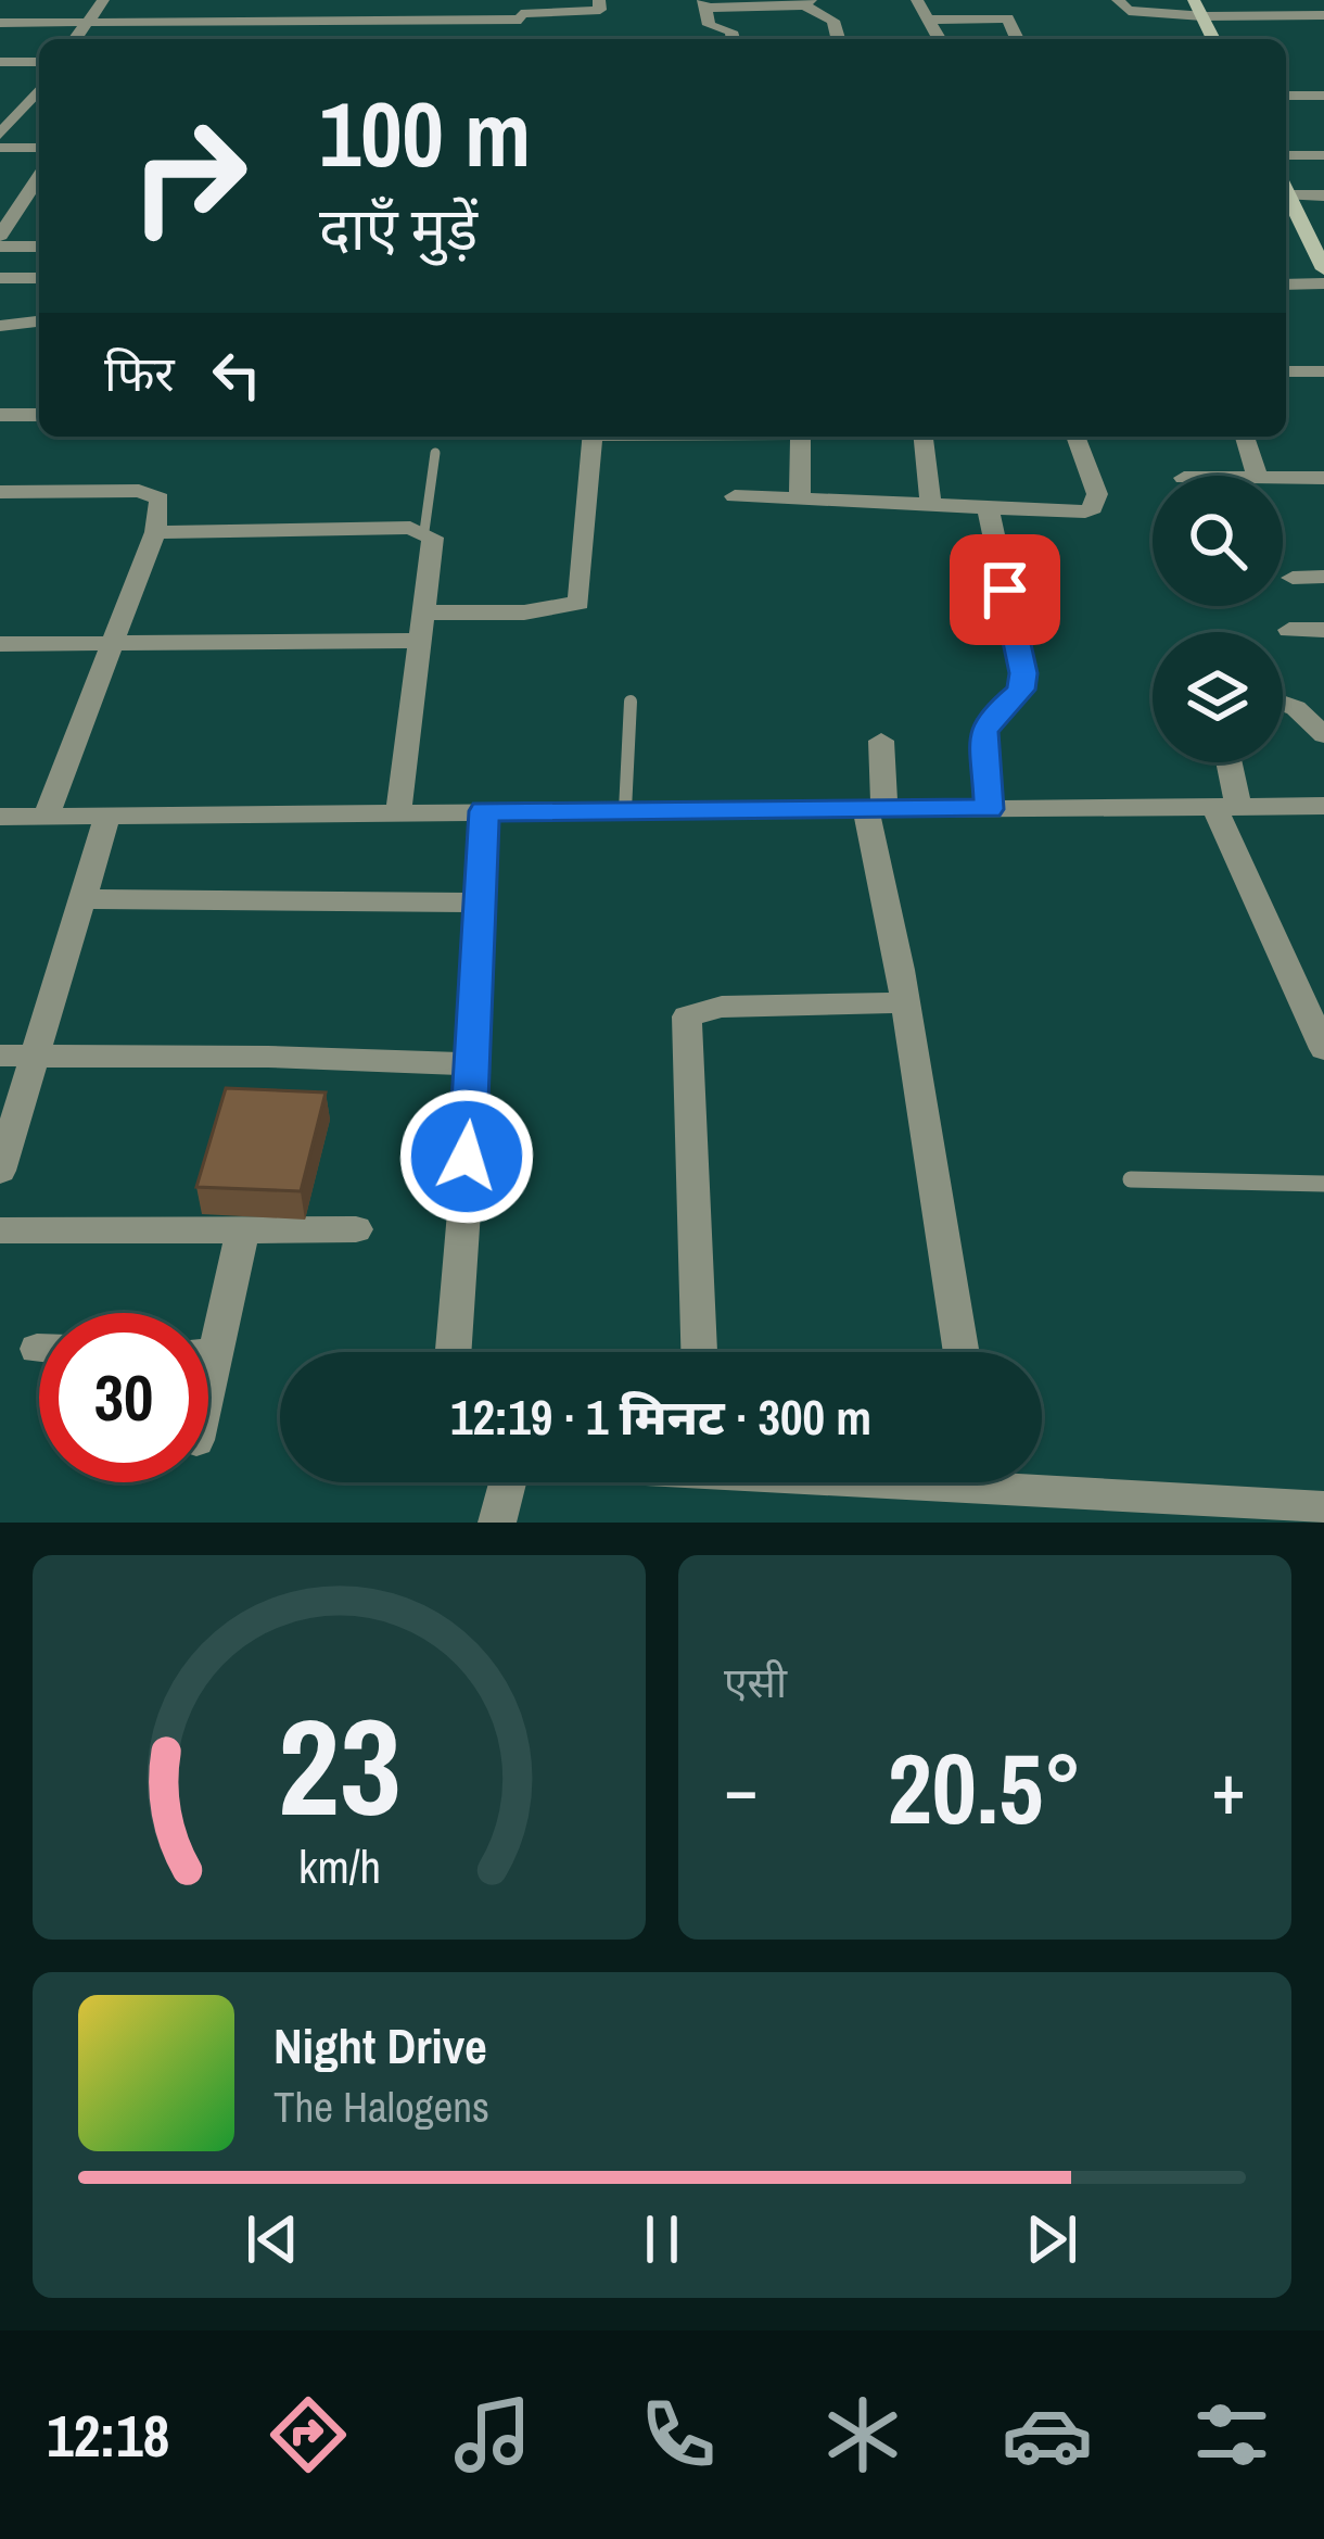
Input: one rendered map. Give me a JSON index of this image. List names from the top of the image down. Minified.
{"page":{"turn":["100 m","दाएँ मुड़ें"],"then":"फिर","limit":"30","trip":"12:19 · 1 मिनट · 300 m","tile":"एसी","heat":["−","20.5°","+"],"song":["Night Drive","The Halogens"],"tabs":"12:18","gauge":["23","km/h"]}}
